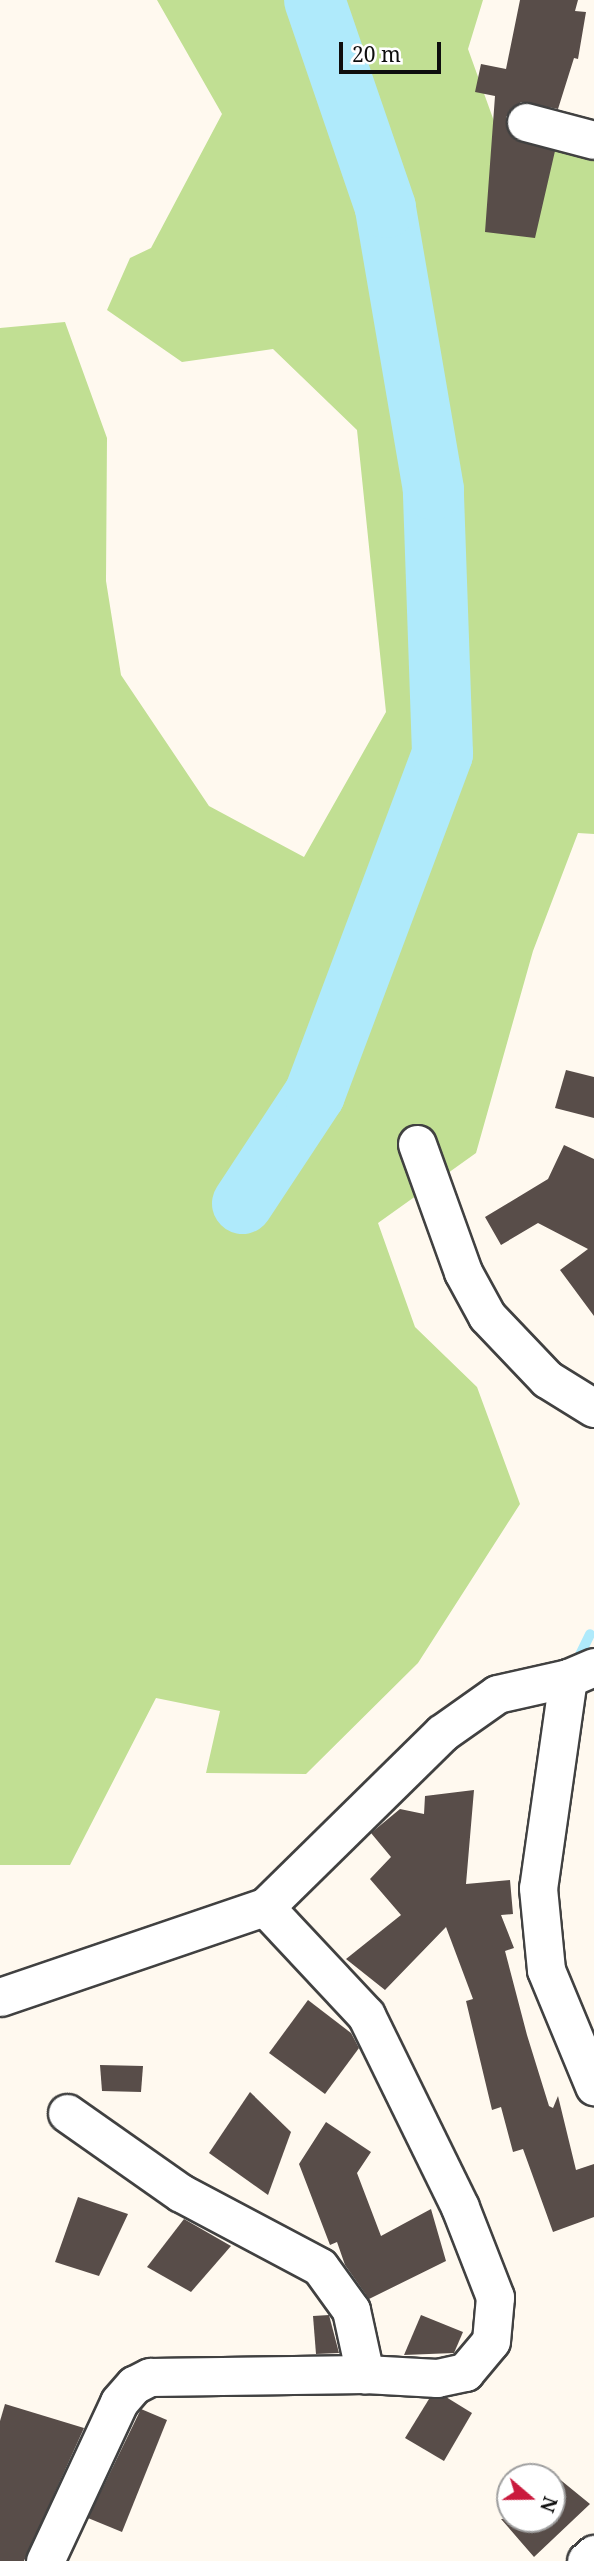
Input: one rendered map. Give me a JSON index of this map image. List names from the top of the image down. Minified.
{"scale_bar":"20 m","north":"right"}
